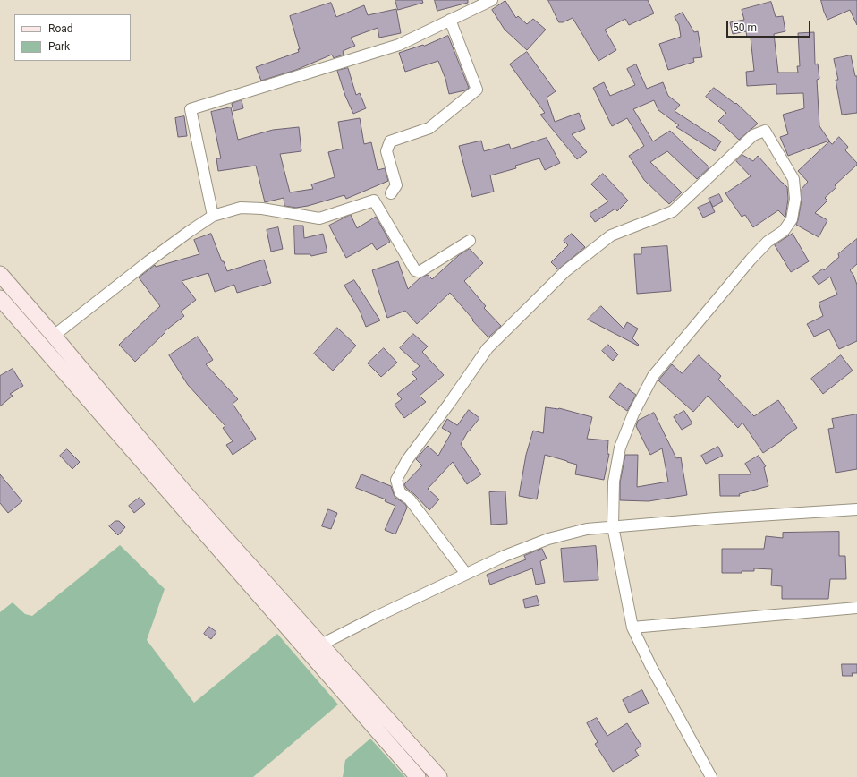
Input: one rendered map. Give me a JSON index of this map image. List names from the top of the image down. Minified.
{"legend":["Road","Park"],"scale_bar":"50 m"}
